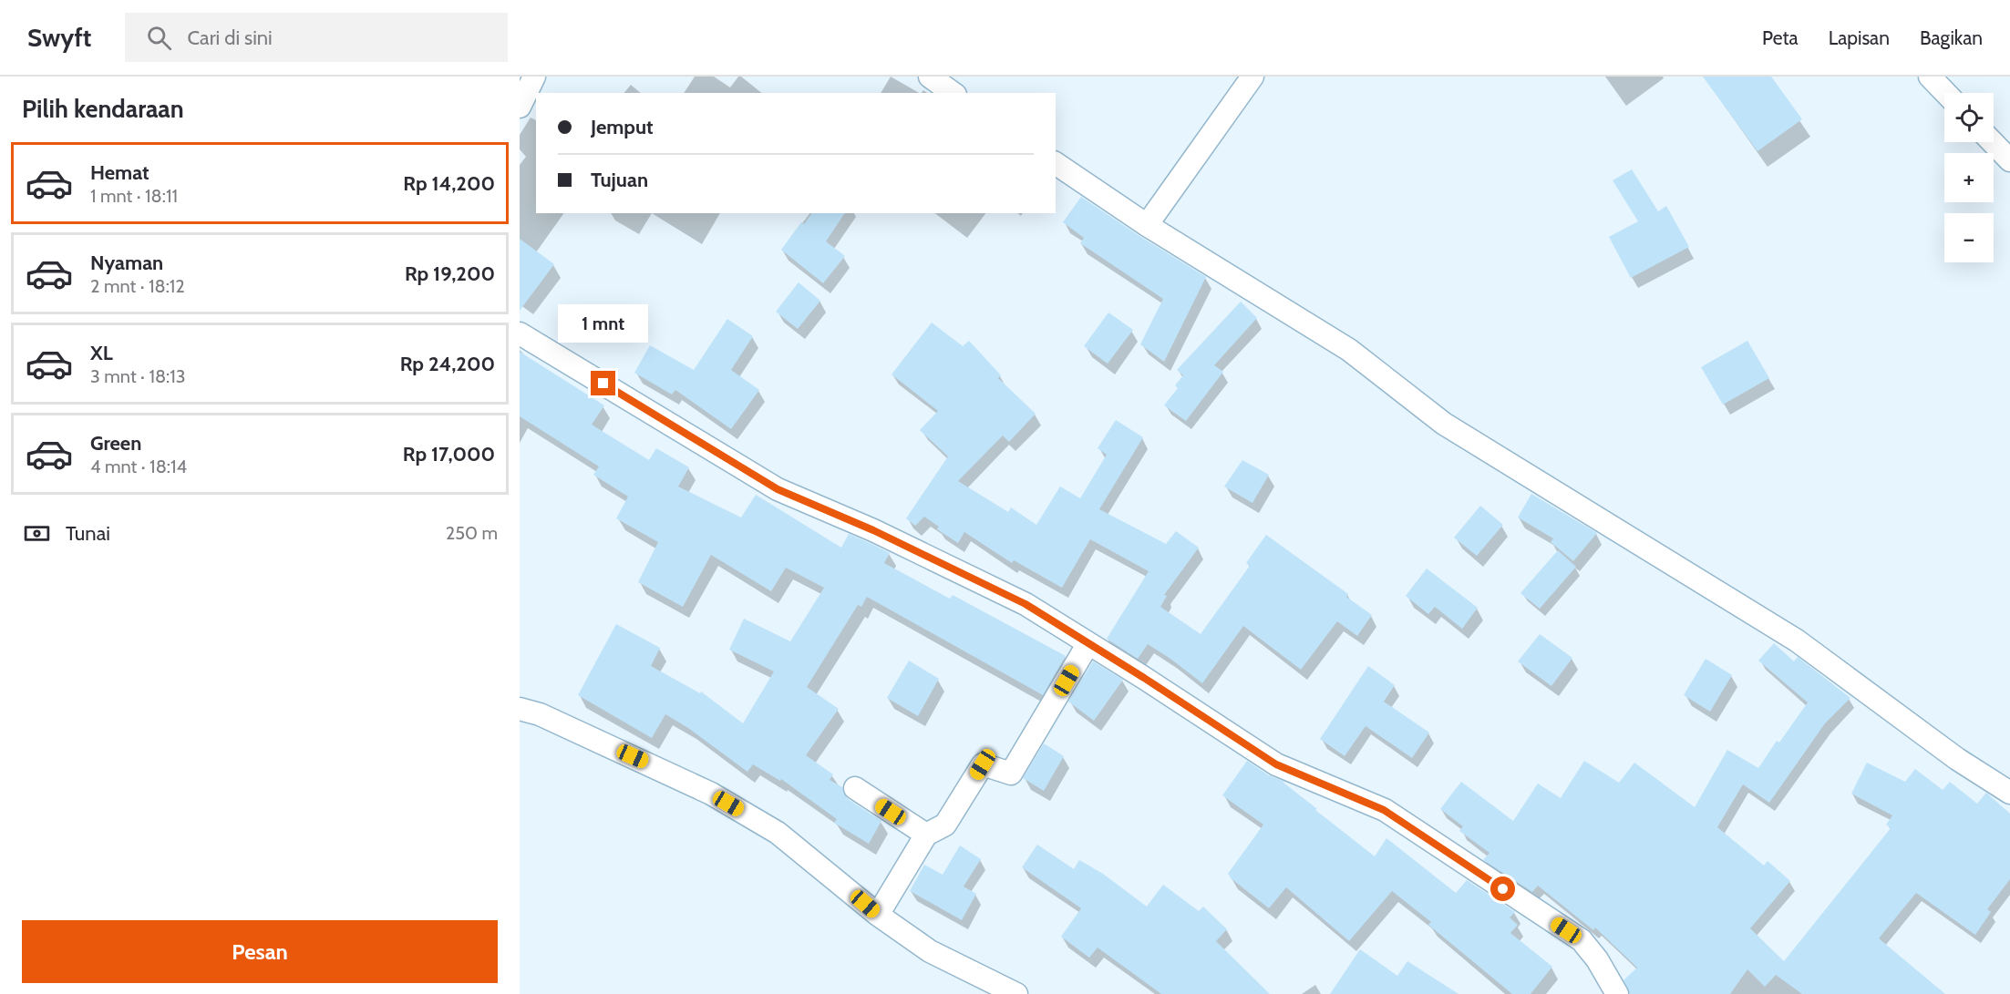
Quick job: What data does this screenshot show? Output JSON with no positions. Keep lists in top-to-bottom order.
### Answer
{
  "page": {
    "header": "Swyft",
    "search": "Cari di sini",
    "nav": ["Peta", "Lapisan", "Bagikan"],
    "heading": "Pilih kendaraan",
    "map_buttons": ["+", "−"],
    "banner": ["Jemput", "Tujuan"],
    "list": [
      {
        "name": "Hemat",
        "note": "1 mnt · 18:11",
        "value": "Rp 14,200"
      },
      {
        "name": "Nyaman",
        "note": "2 mnt · 18:12",
        "value": "Rp 19,200"
      },
      {
        "name": "XL",
        "note": "3 mnt · 18:13",
        "value": "Rp 24,200"
      },
      {
        "name": "Green",
        "note": "4 mnt · 18:14",
        "value": "Rp 17,000"
      }
    ],
    "bubble": "1 mnt",
    "pay": ["Tunai", "250 m"],
    "buttons": "Pesan"
  }
}
